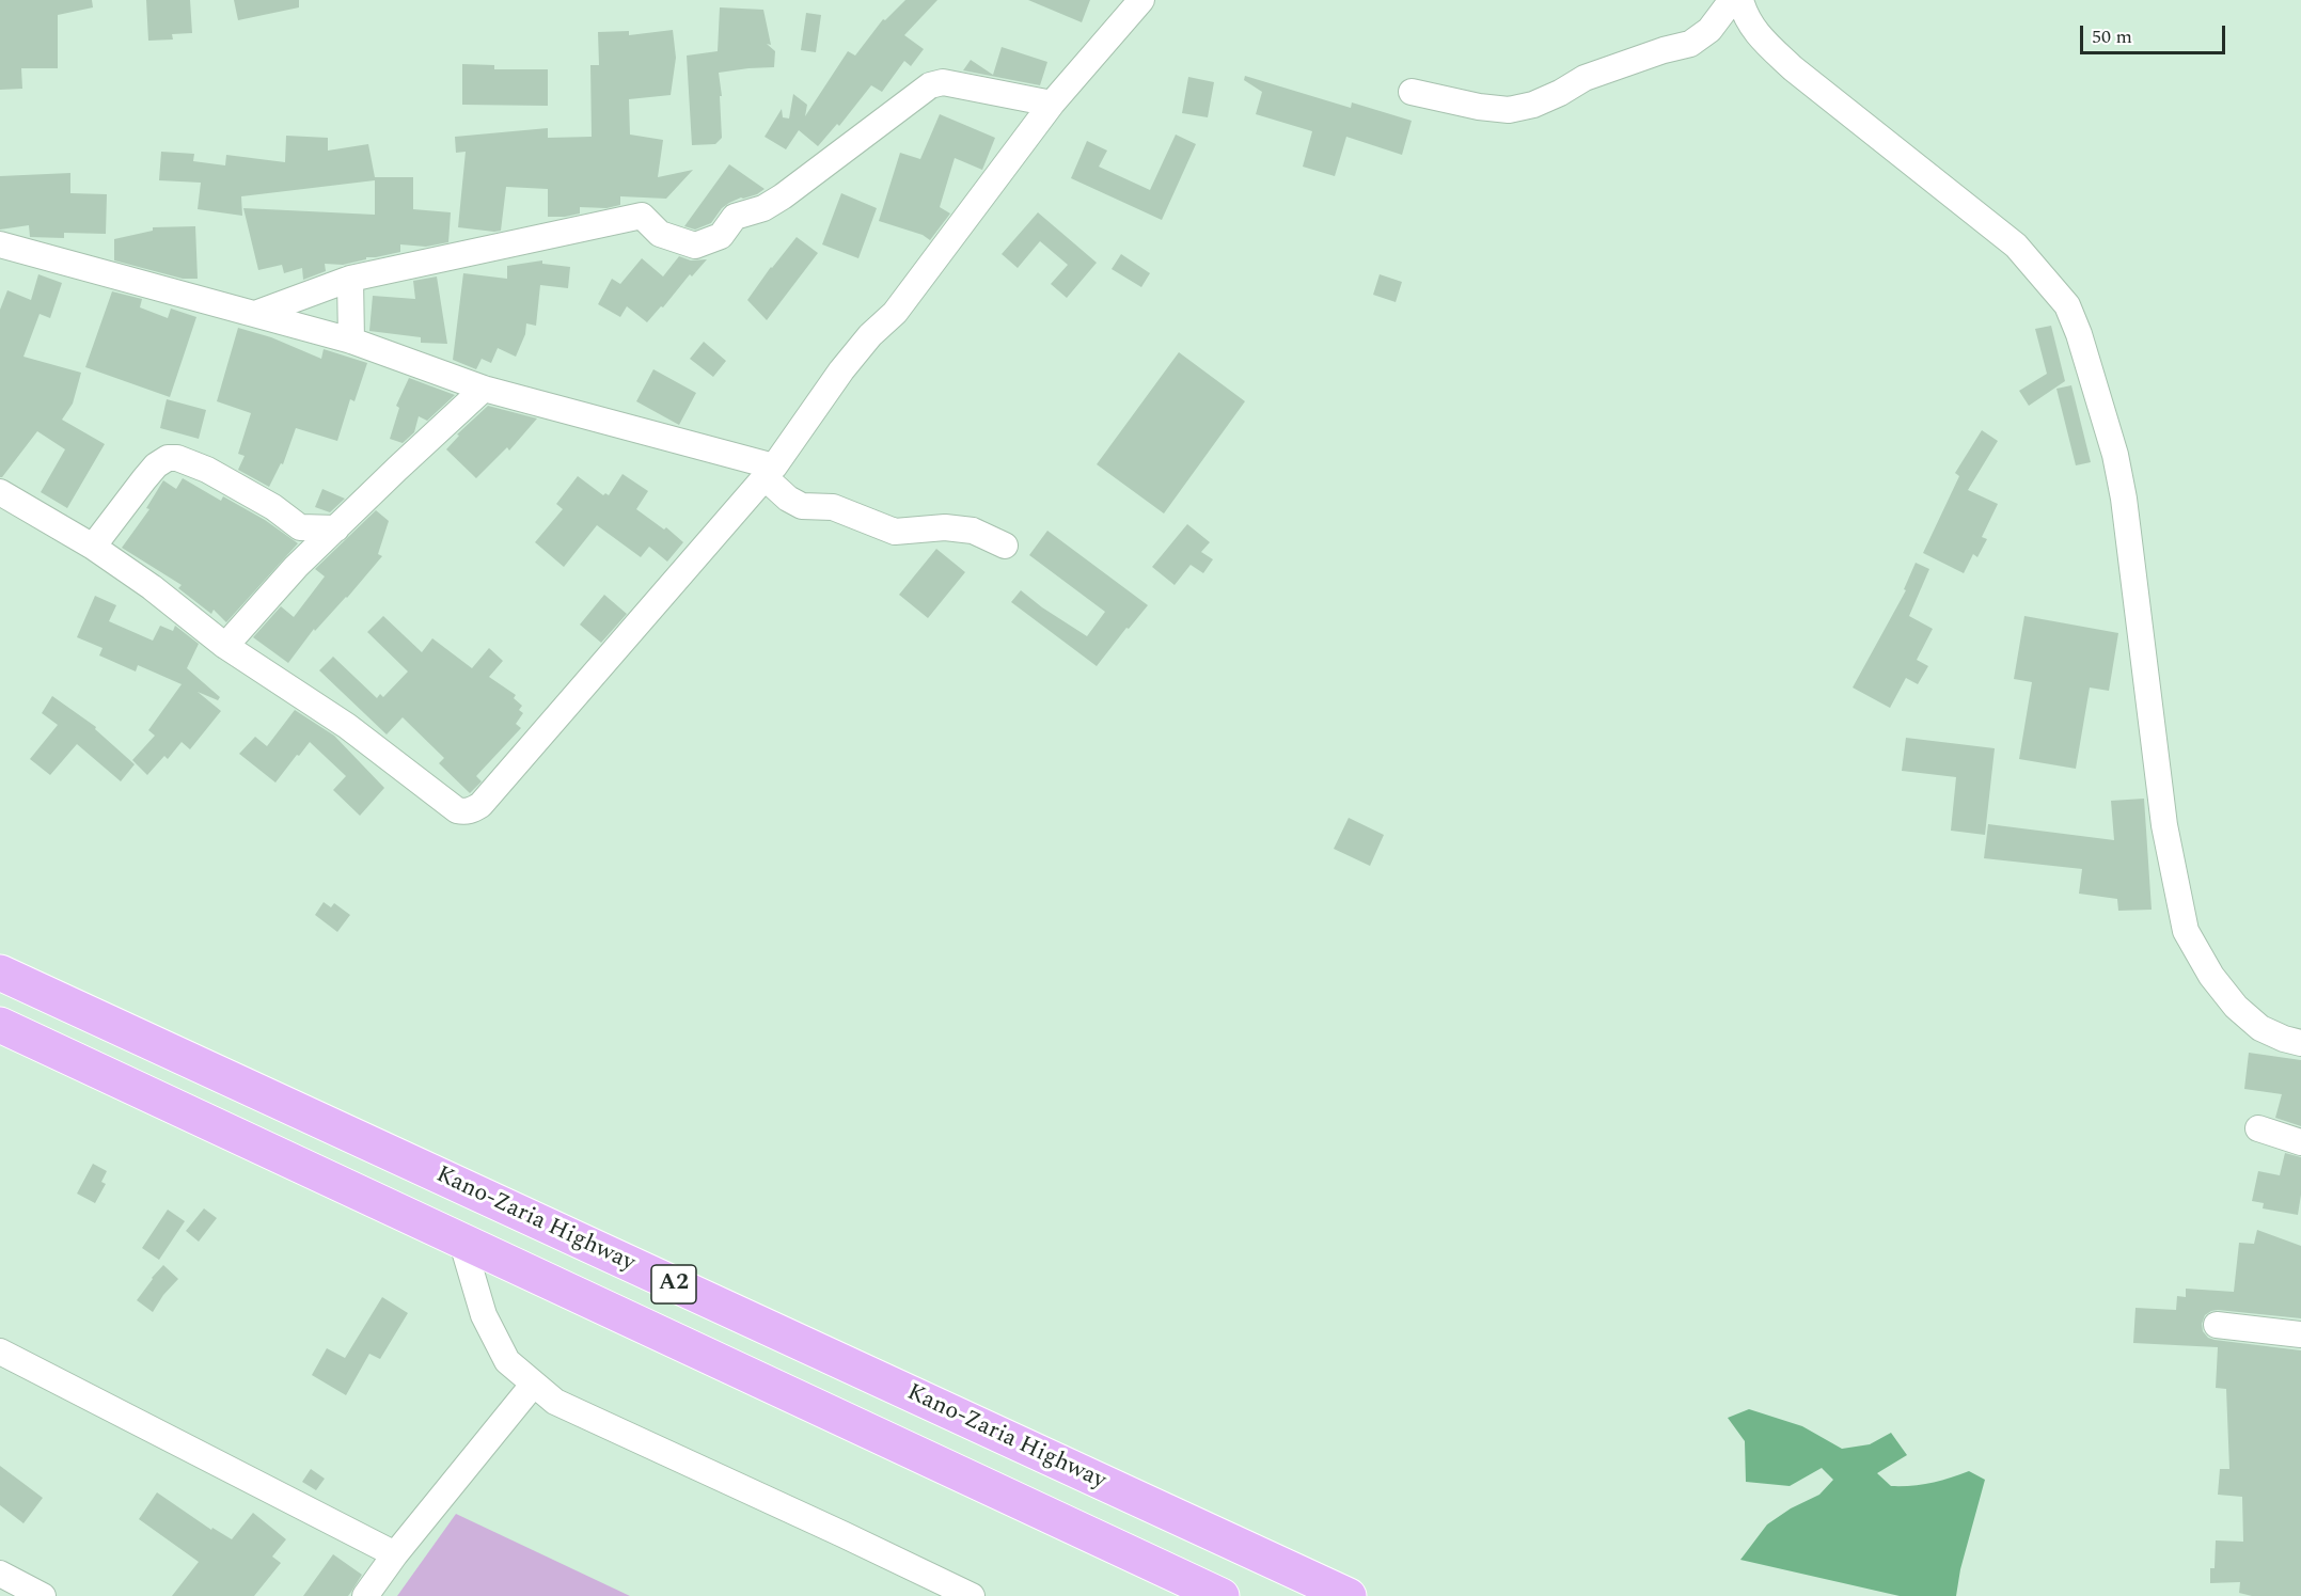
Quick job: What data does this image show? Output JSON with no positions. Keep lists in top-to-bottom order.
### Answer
{
  "streets": {
    "highway": ["Kano-Zaria Highway", "A2"]
  },
  "scale_bar": "50 m"
}
